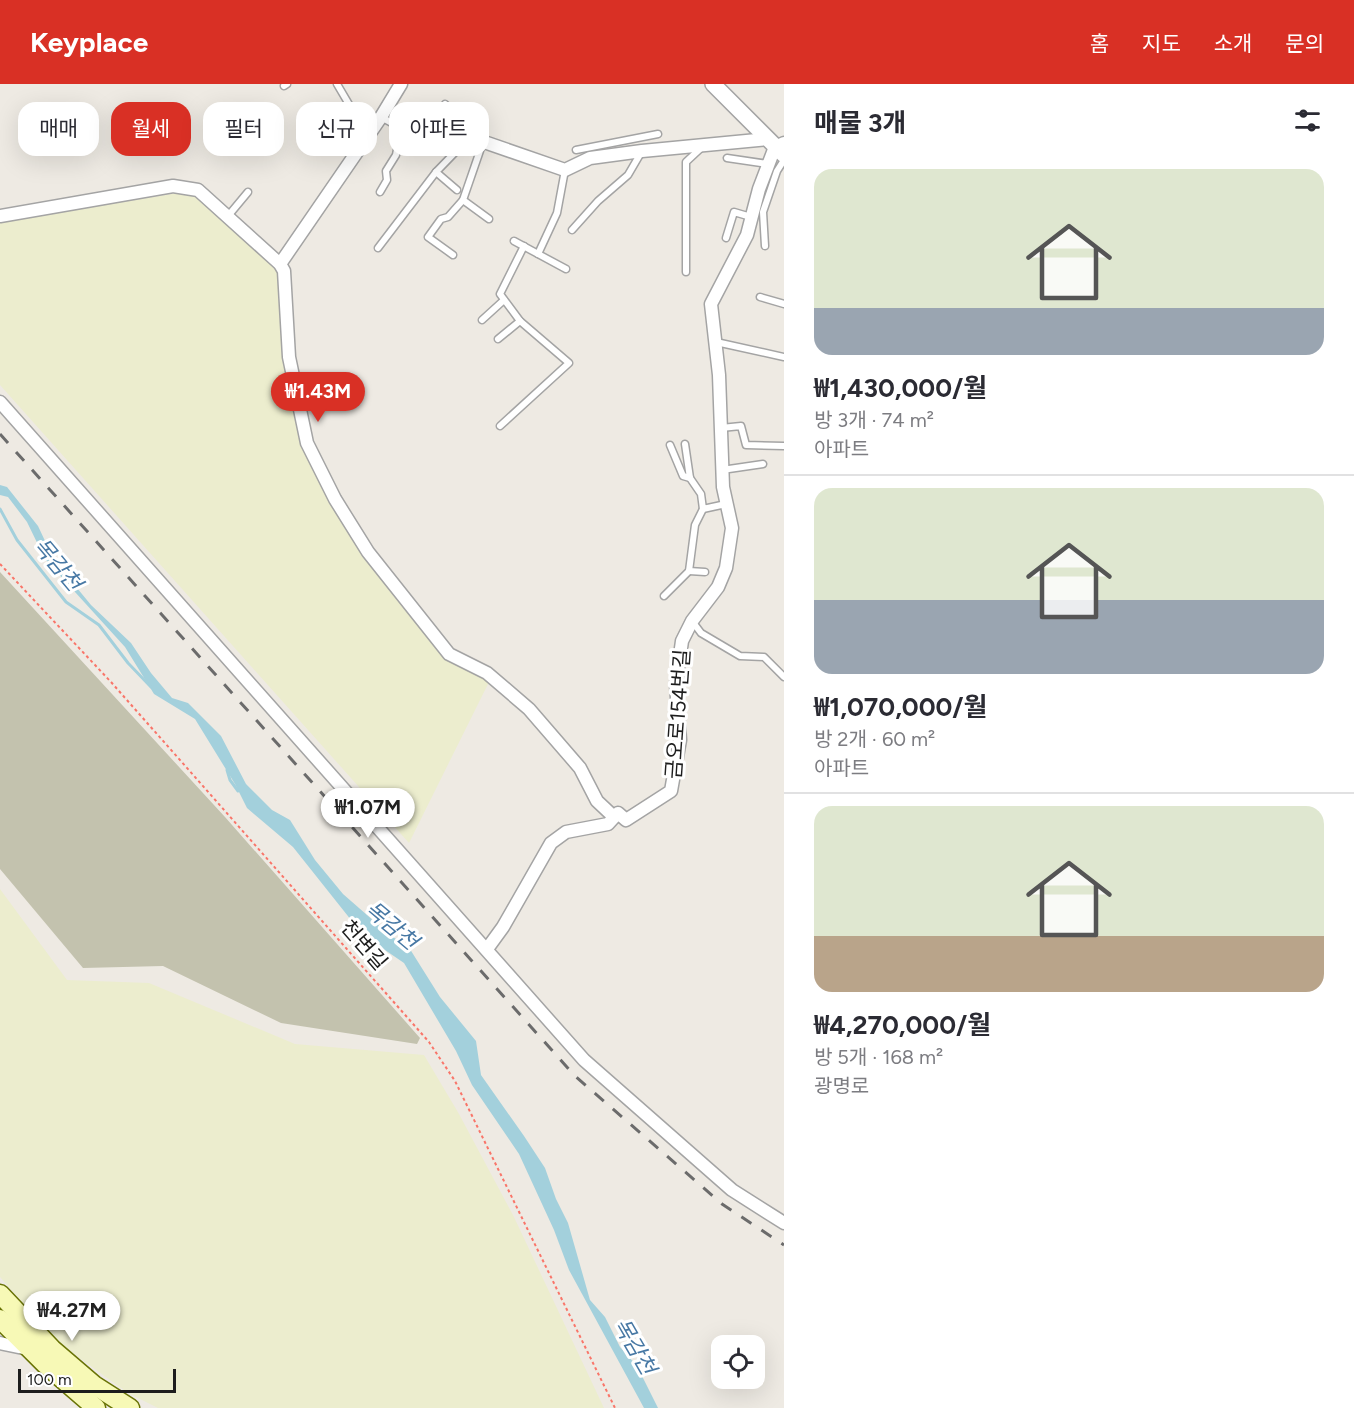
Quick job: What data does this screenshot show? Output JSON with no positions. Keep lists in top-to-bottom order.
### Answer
{
  "streets": {
    "street": ["금오로154번길"],
    "path": ["천변길"]
  },
  "water": ["목감천"],
  "scale_bar": "100 m",
  "page": {
    "header": "Keyplace",
    "nav": [
      "홈",
      "지도",
      "소개",
      "문의"
    ],
    "heading": "매물 3개",
    "chip": [
      "매매",
      "월세",
      "필터",
      "신규",
      "아파트"
    ],
    "list": [
      {
        "name": "₩1,430,000/월",
        "note": "방 3개 · 74 m² · 아파트"
      },
      {
        "name": "₩1,070,000/월",
        "note": "방 2개 · 60 m² · 아파트"
      },
      {
        "name": "₩4,270,000/월",
        "note": "방 5개 · 168 m² · 광명로"
      }
    ],
    "price": ["₩1.43M", "₩1.07M", "₩4.27M"],
    "scale": "100 m"
  }
}
